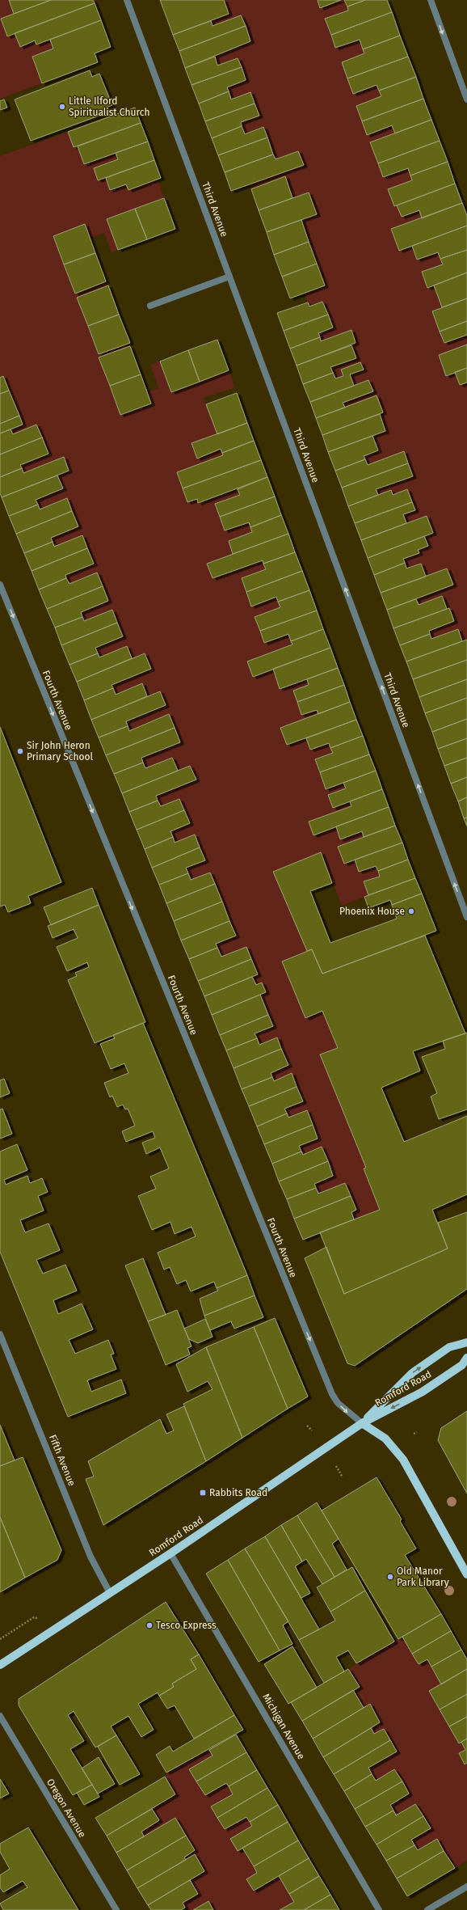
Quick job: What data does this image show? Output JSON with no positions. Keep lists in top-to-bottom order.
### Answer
{
  "streets": {
    "main road": ["Romford Road"],
    "street": [
      "Third Avenue",
      "Fourth Avenue",
      "Fifth Avenue",
      "Michigan Avenue",
      "Oregon Avenue"
    ]
  },
  "crossings": [
    ["Fourth Avenue", "Romford Road"],
    ["Romford Road", "Fifth Avenue"],
    ["Romford Road", "Michigan Avenue"]
  ],
  "one_way": ["Third Avenue", "Fourth Avenue"],
  "places": {
    "other": [
      "Little Ilford Spiritualist Church",
      "Sir John Heron Primary School",
      "Phoenix House",
      "Old Manor Park Library",
      "Tesco Express"
    ],
    "transit": ["Rabbits Road"]
  }
}
